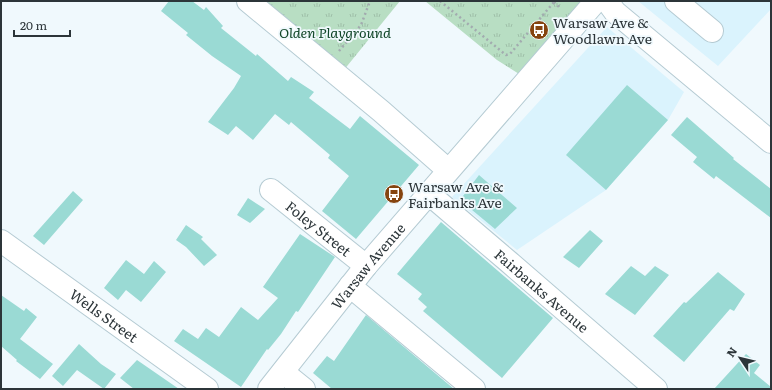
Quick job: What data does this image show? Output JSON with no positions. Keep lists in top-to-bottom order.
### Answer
{
  "streets": {
    "street": [
      "Foley Street",
      "Warsaw Avenue",
      "Fairbanks Avenue",
      "Wells Street"
    ]
  },
  "crossings": [
    ["Foley Street", "Warsaw Avenue"],
    ["Warsaw Avenue", "Fairbanks Avenue"]
  ],
  "parks": ["Olden Playground"],
  "places": {
    "bus stop": ["Warsaw Ave & Woodlawn Ave", "Warsaw Ave & Fairbanks Ave"]
  },
  "scale_bar": "20 m",
  "north": "top left"
}
